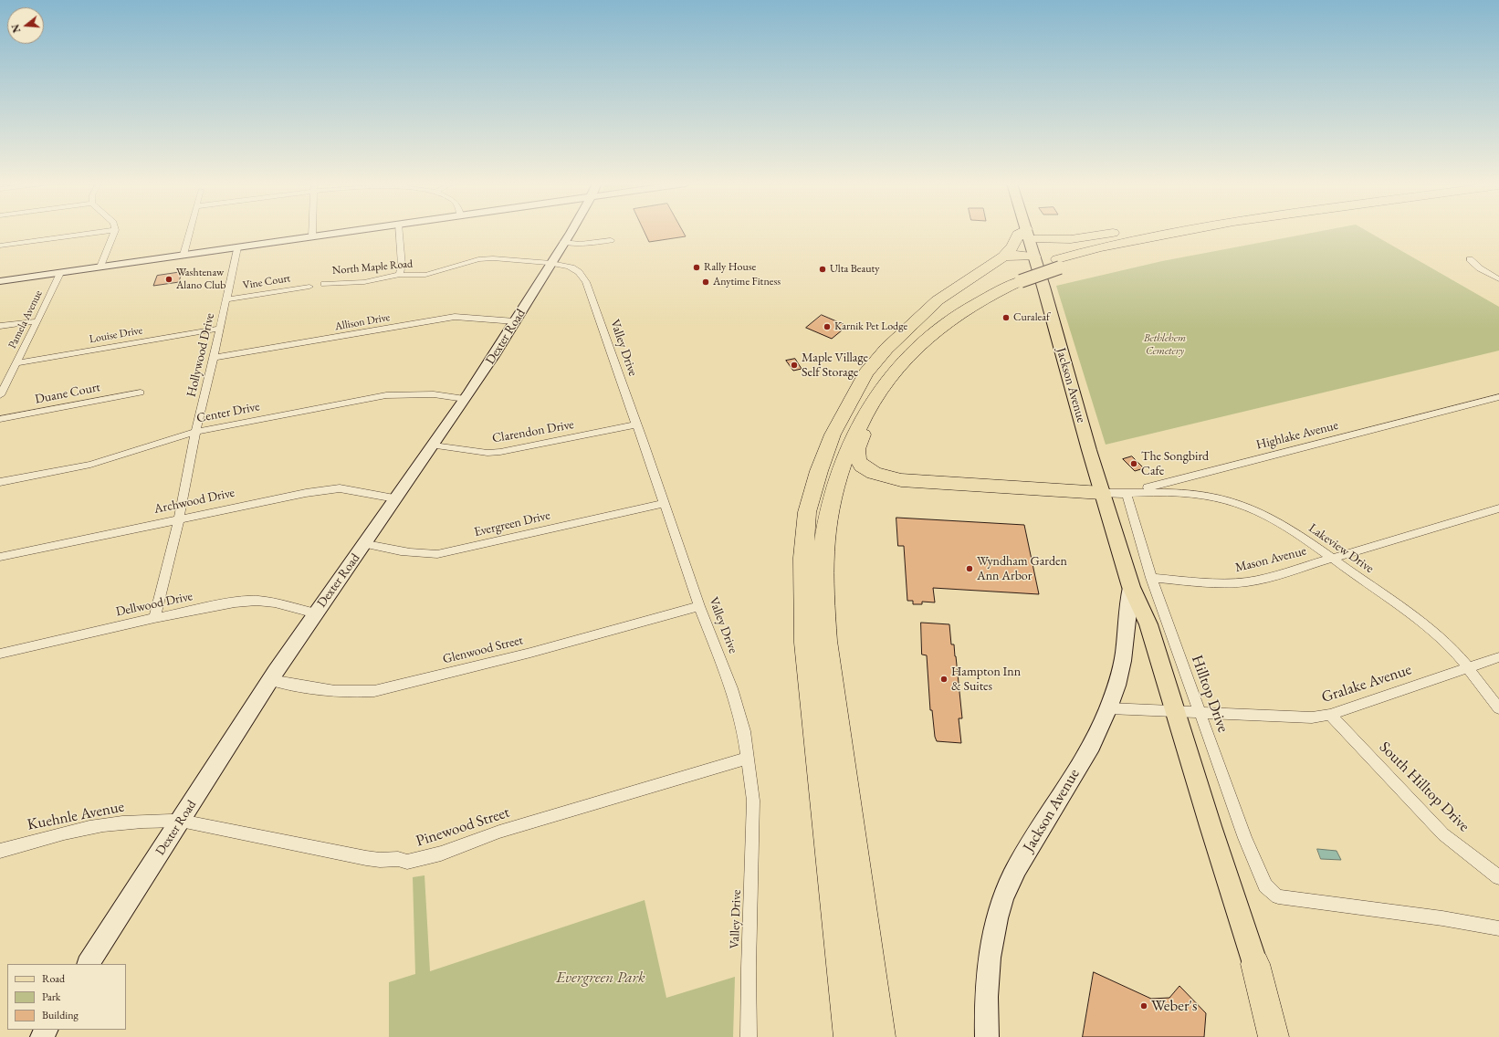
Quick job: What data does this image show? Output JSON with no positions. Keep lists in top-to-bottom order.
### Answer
{
  "streets": {
    "main road": ["Dexter Road", "Jackson Avenue"],
    "street": [
      "North Maple Road",
      "Vine Court",
      "Pamela Avenue",
      "Allison Drive",
      "Louise Drive",
      "Valley Drive",
      "Hollywood Drive",
      "Duane Court",
      "Center Drive",
      "Clarendon Drive",
      "Highlake Avenue",
      "Archwood Drive",
      "Evergreen Drive",
      "Lakeview Drive",
      "Mason Avenue",
      "Dellwood Drive",
      "Glenwood Street",
      "Gralake Avenue",
      "Hilltop Drive",
      "South Hilltop Drive",
      "Kuehnle Avenue",
      "Pinewood Street"
    ]
  },
  "crossings": [
    ["North Maple Road", "Dexter Road"],
    ["North Maple Road", "Valley Drive"],
    ["Vine Court", "Hollywood Drive"],
    ["Pamela Avenue", "Louise Drive"],
    ["Allison Drive", "Dexter Road"],
    ["Allison Drive", "Hollywood Drive"],
    ["Louise Drive", "Hollywood Drive"],
    ["Dexter Road", "Valley Drive"],
    ["Dexter Road", "Center Drive"],
    ["Dexter Road", "Clarendon Drive"],
    ["Dexter Road", "Archwood Drive"],
    ["Dexter Road", "Evergreen Drive"],
    ["Dexter Road", "Dellwood Drive"],
    ["Dexter Road", "Glenwood Street"],
    ["Dexter Road", "Kuehnle Avenue"],
    ["Dexter Road", "Pinewood Street"],
    ["Valley Drive", "Clarendon Drive"],
    ["Valley Drive", "Evergreen Drive"],
    ["Valley Drive", "Glenwood Street"],
    ["Valley Drive", "Pinewood Street"],
    ["Hollywood Drive", "Center Drive"],
    ["Hollywood Drive", "Archwood Drive"],
    ["Hollywood Drive", "Dellwood Drive"],
    ["Jackson Avenue", "Highlake Avenue"],
    ["Jackson Avenue", "Gralake Avenue"],
    ["Highlake Avenue", "Lakeview Drive"],
    ["Highlake Avenue", "Hilltop Drive"],
    ["Lakeview Drive", "Mason Avenue"],
    ["Lakeview Drive", "Gralake Avenue"],
    ["Lakeview Drive", "Hilltop Drive"],
    ["Mason Avenue", "Hilltop Drive"],
    ["Gralake Avenue", "Hilltop Drive"],
    ["Gralake Avenue", "South Hilltop Drive"],
    ["Kuehnle Avenue", "Pinewood Street"]
  ],
  "parks": ["Bethlehem Cemetery", "Evergreen Park"],
  "places": [
    "Rally House",
    "Ulta Beauty",
    "Washtenaw Alano Club",
    "Anytime Fitness",
    "Curaleaf",
    "Karnik Pet Lodge",
    "Maple Village Self Storage",
    "The Songbird Cafe",
    "Wyndham Garden Ann Arbor",
    "Hampton Inn & Suites",
    "Weber's"
  ],
  "legend": ["Road", "Park", "Building"],
  "north": "left"
}
